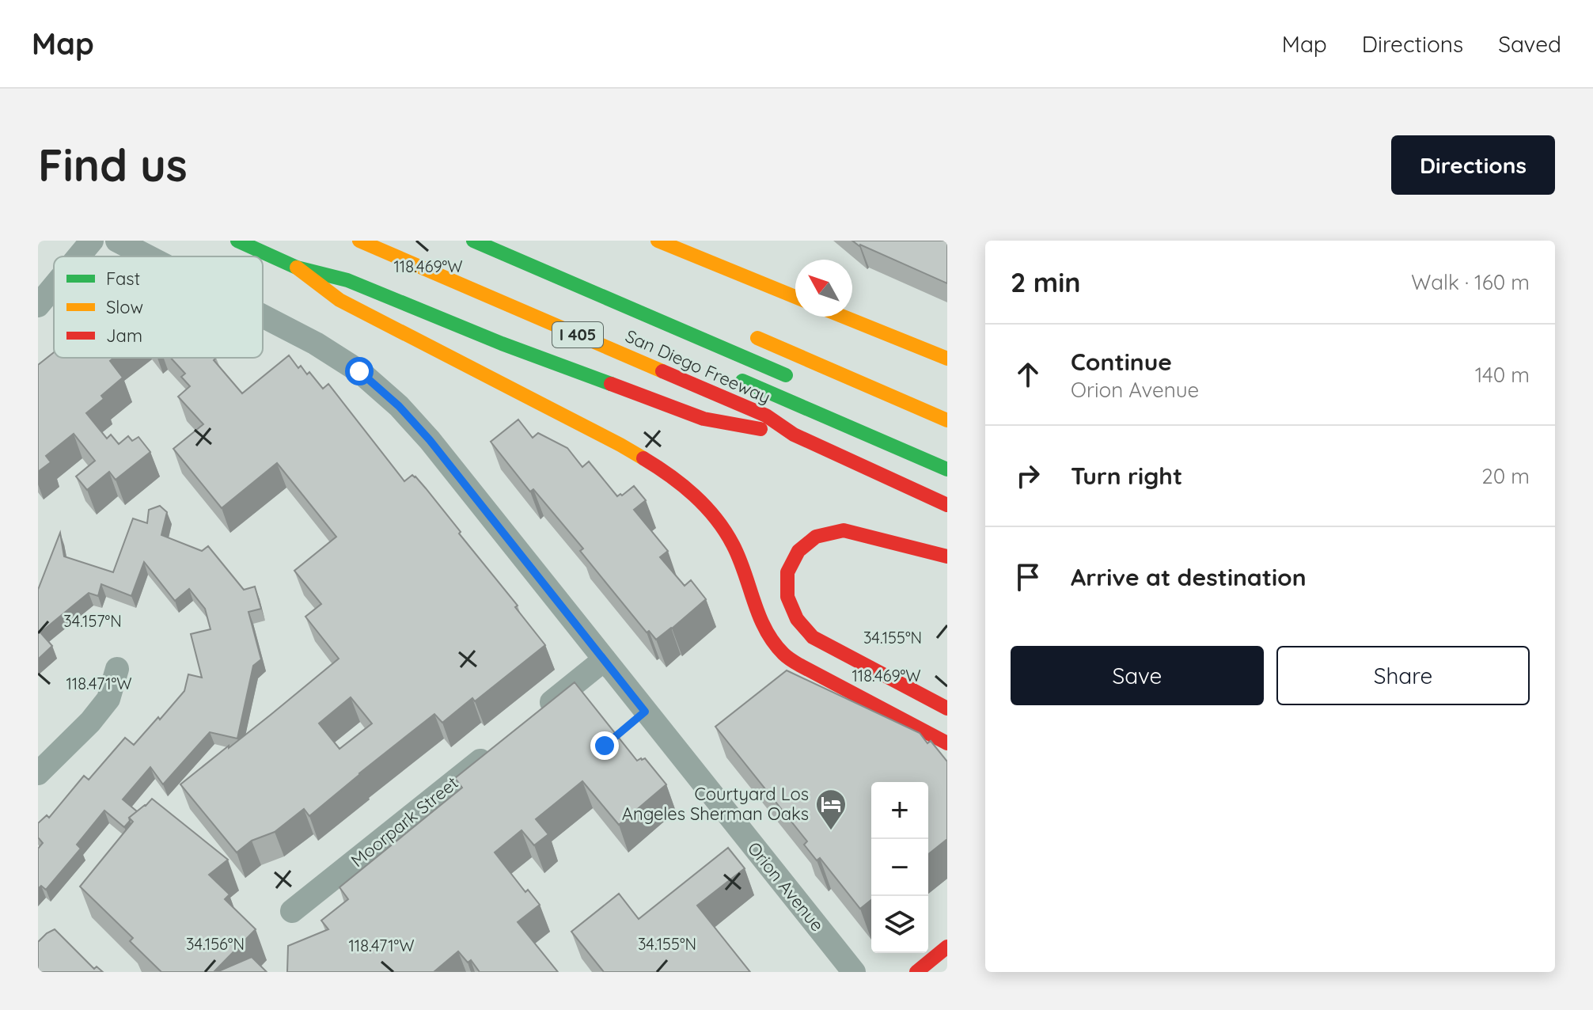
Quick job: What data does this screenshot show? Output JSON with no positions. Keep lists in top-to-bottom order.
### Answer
{
  "streets": {
    "main road": ["I 405", "San Diego Freeway"],
    "street": ["Moorpark Street", "Orion Avenue"]
  },
  "places": {
    "hotel": ["Courtyard Los Angeles Sherman Oaks"]
  },
  "legend": ["Fast", "Slow", "Jam"],
  "north": "top left",
  "page": {
    "header": "Map",
    "nav": ["Map", "Directions", "Saved"],
    "buttons": [
      "Directions",
      ["Save", "Share"]
    ],
    "title": "Find us",
    "heading": ["2 min", "Walk · 160 m"],
    "list": [
      ["Continue", "Orion Avenue", "140 m"],
      ["Turn right", "20 m"],
      "Arrive at destination"
    ],
    "map_buttons": ["+", "−"]
  },
  "coordinates": [
    "118.469°W",
    "34.157°N",
    "34.155°N",
    "118.471°W",
    "34.156°N"
  ]
}
